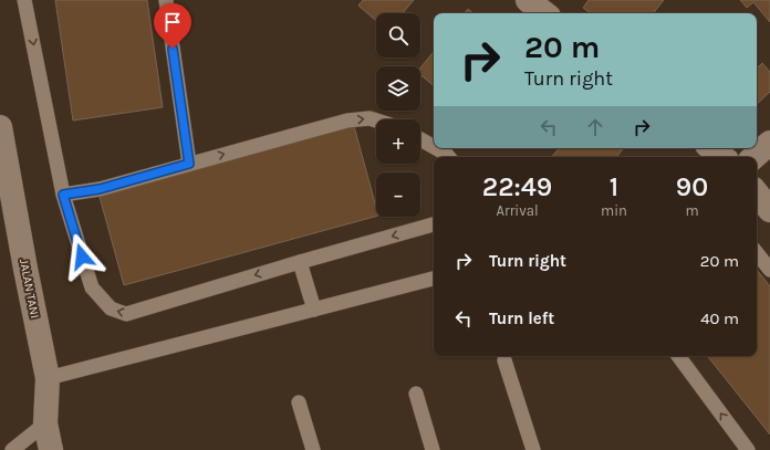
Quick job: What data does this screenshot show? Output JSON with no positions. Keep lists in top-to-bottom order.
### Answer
{
  "streets": {
    "street": ["JALAN TANI"]
  },
  "page": {
    "map_buttons": ["+", "−"],
    "turn": ["20 m", "Turn right"],
    "eta": [
      "22:49",
      "Arrival",
      "1",
      "min",
      "90",
      "m"
    ],
    "list": [
      {
        "name": "Turn right",
        "value": "20 m"
      },
      {
        "name": "Turn left",
        "value": "40 m"
      }
    ]
  }
}
